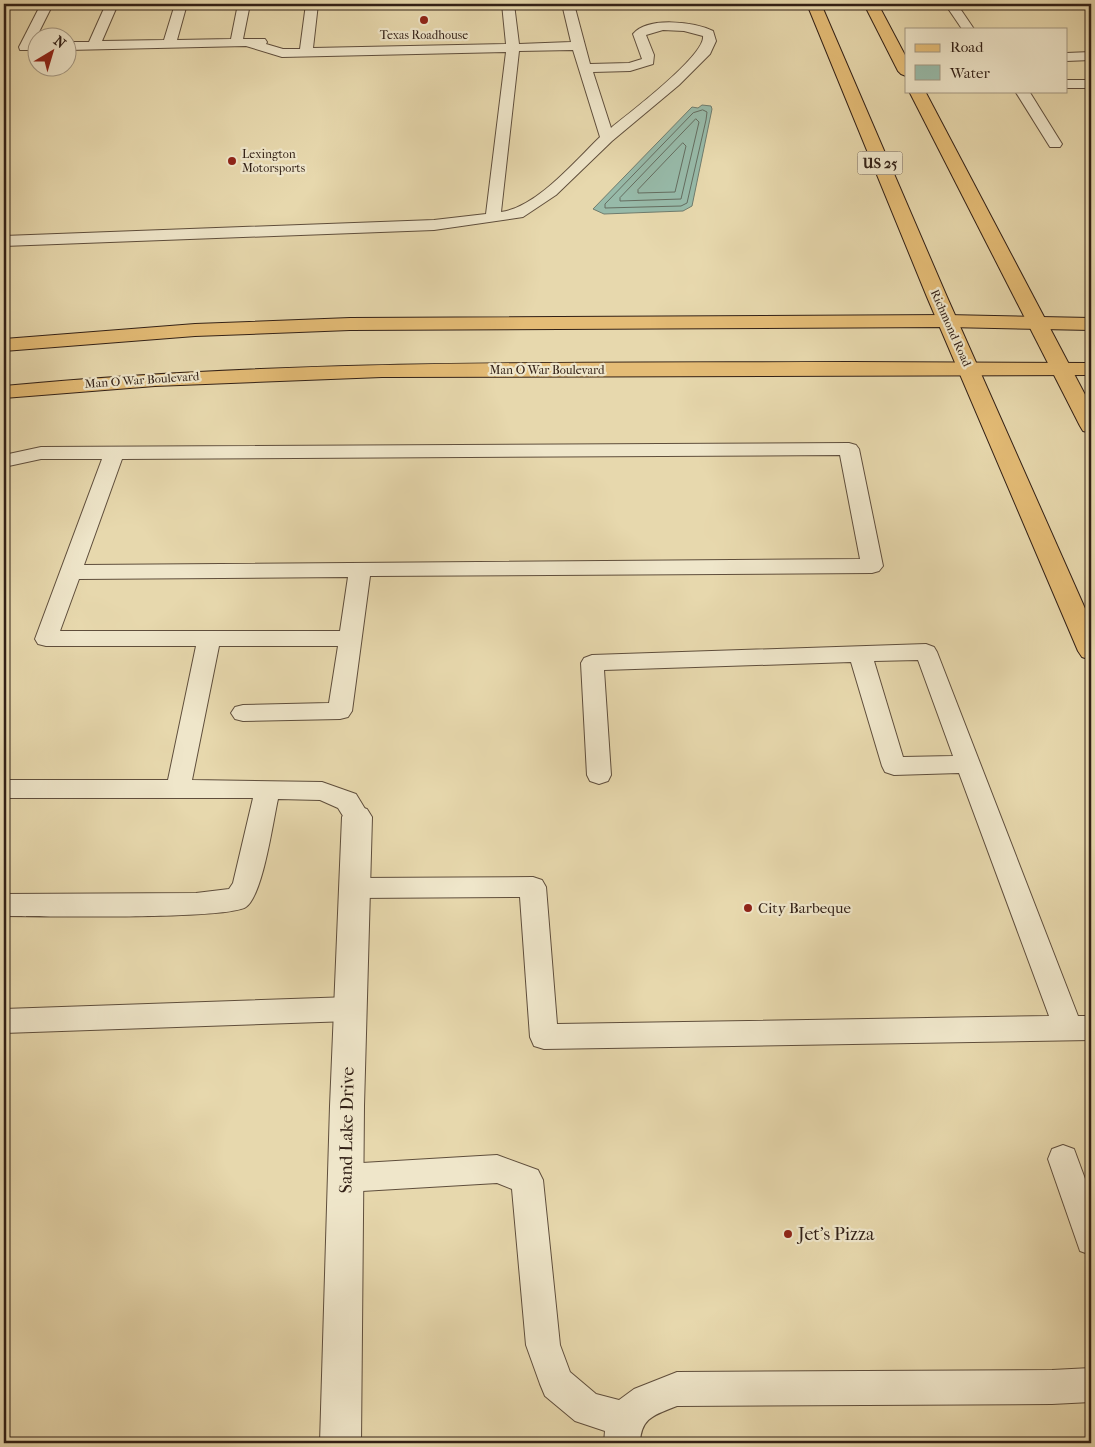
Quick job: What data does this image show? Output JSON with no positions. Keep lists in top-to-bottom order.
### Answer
{
  "streets": {
    "main road": ["US 25", "Richmond Road", "Man O War Boulevard"],
    "street": ["Sand Lake Drive"]
  },
  "crossings": [
    ["Richmond Road", "Man O War Boulevard"]
  ],
  "places": [
    "Texas Roadhouse",
    "Lexington Motorsports",
    "City Barbeque",
    "Jet's Pizza"
  ],
  "legend": ["Road", "Water"],
  "north": "top right"
}
